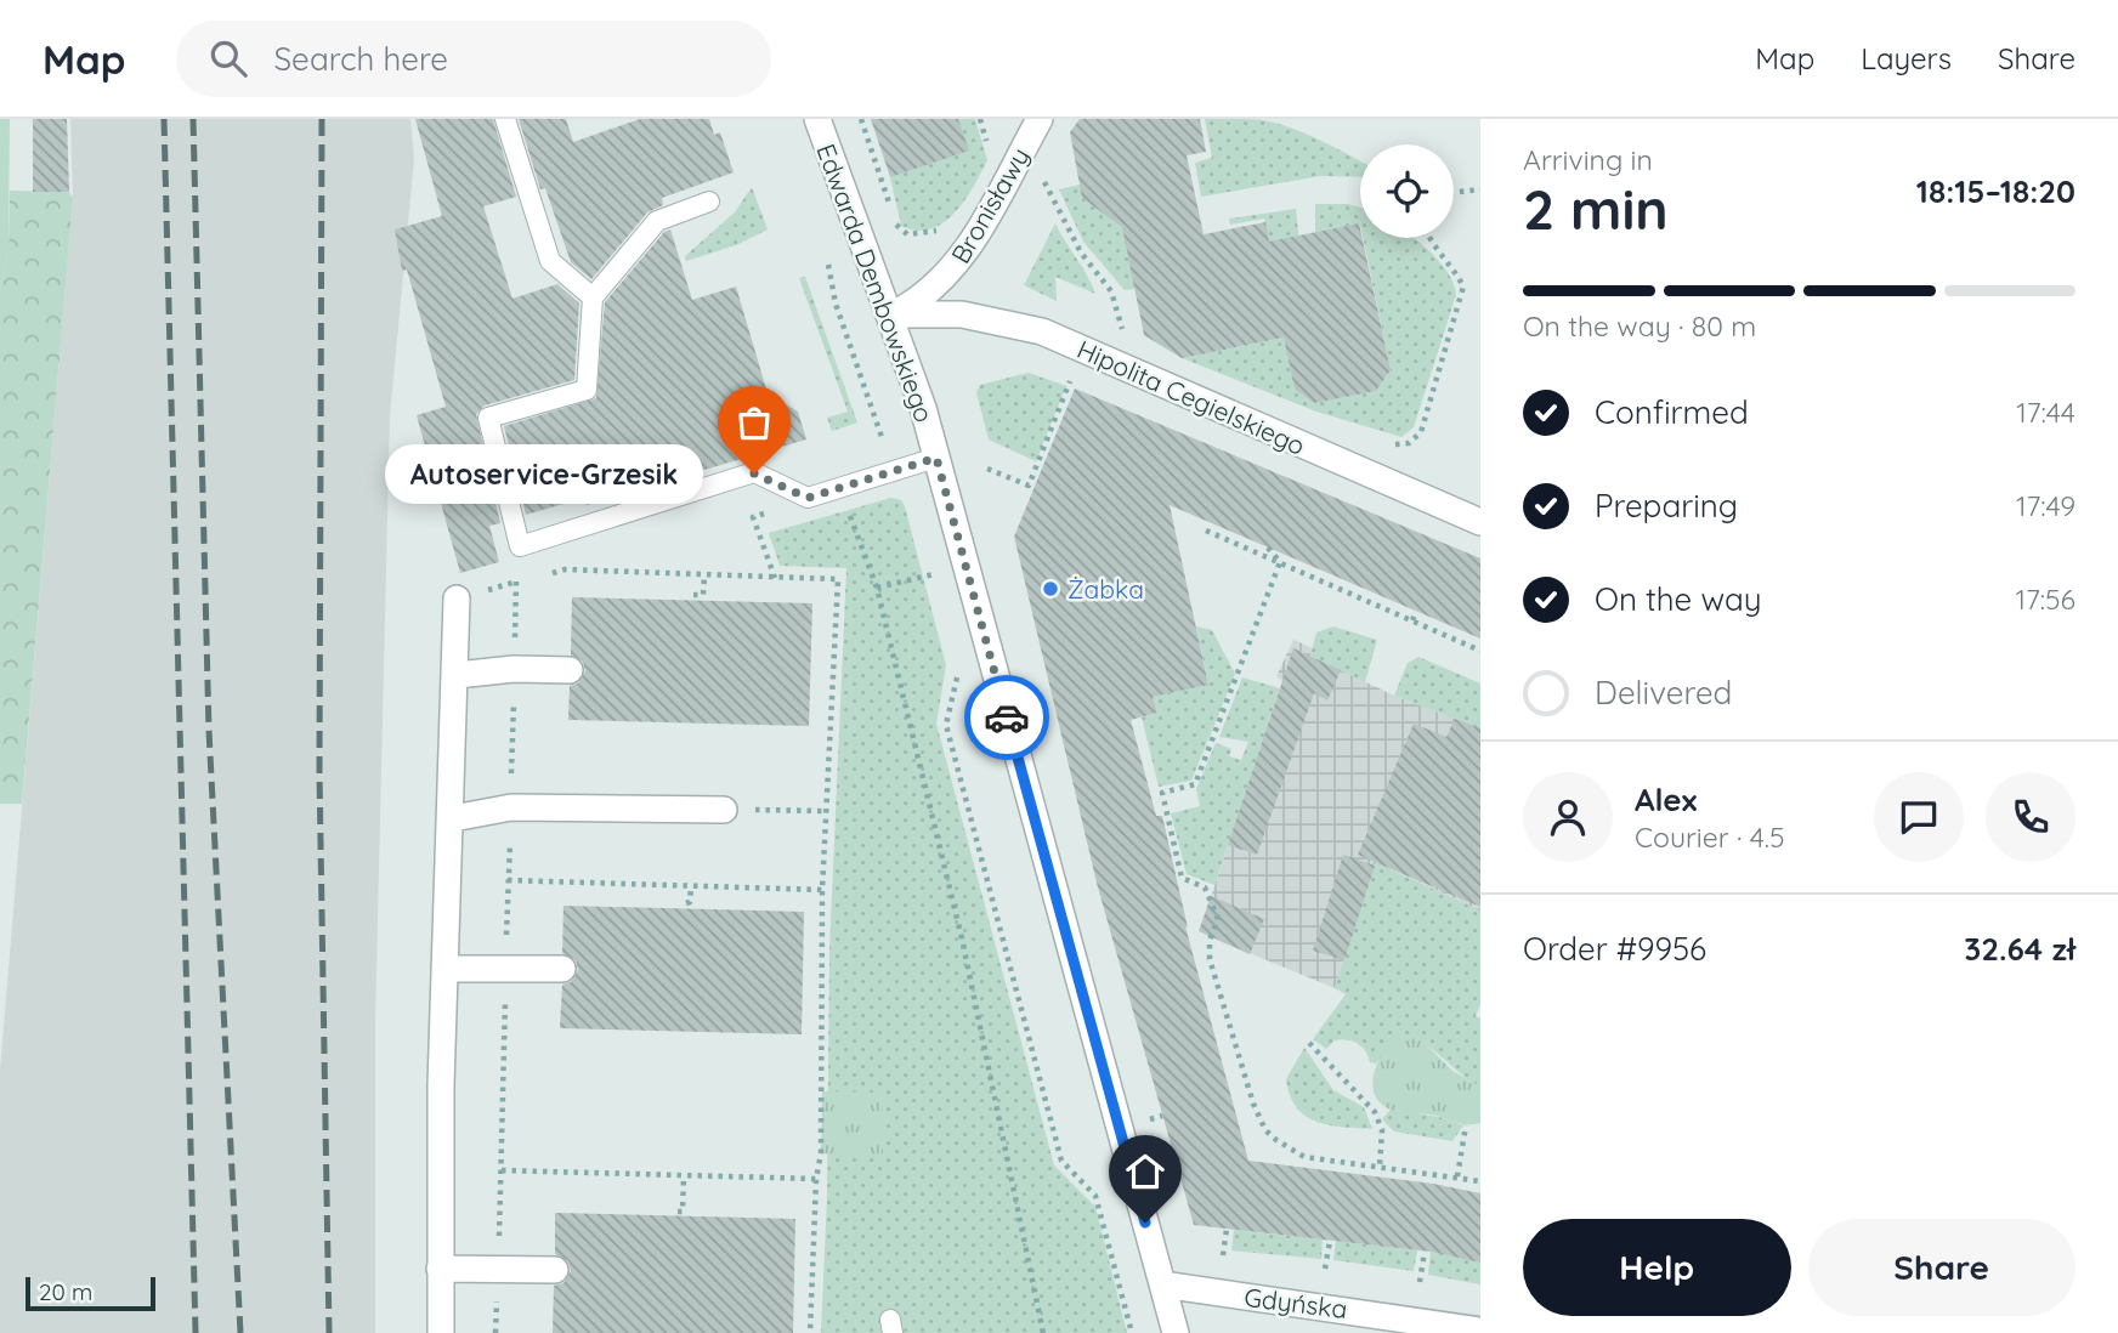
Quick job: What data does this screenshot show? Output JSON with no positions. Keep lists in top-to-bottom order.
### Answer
{
  "streets": {
    "street": [
      "Bronisławy",
      "Edwarda Dembowskiego",
      "Hipolita Cegielskiego",
      "Gdyńska"
    ]
  },
  "crossings": [
    ["Bronisławy", "Edwarda Dembowskiego"],
    ["Bronisławy", "Hipolita Cegielskiego"],
    ["Edwarda Dembowskiego", "Hipolita Cegielskiego"],
    ["Edwarda Dembowskiego", "Gdyńska"]
  ],
  "places": ["Autoservice-Grzesik", "Żabka"],
  "scale_bar": "20 m",
  "page": {
    "header": "Map",
    "search": "Search here",
    "nav": ["Map", "Layers", "Share"],
    "heading": ["2 min", "Arriving in", "18:15–18:20"],
    "panel": [
      "Alex",
      "Courier · 4.5",
      "Order #9956",
      "32.64 zł"
    ],
    "bar": "On the way · 80 m",
    "list": [
      ["Confirmed", "17:44"],
      ["Preparing", "17:49"],
      ["On the way", "17:56"],
      "Delivered"
    ],
    "bubble": "Autoservice-Grzesik",
    "buttons": ["Help", "Share"],
    "scale": "20 m"
  }
}
